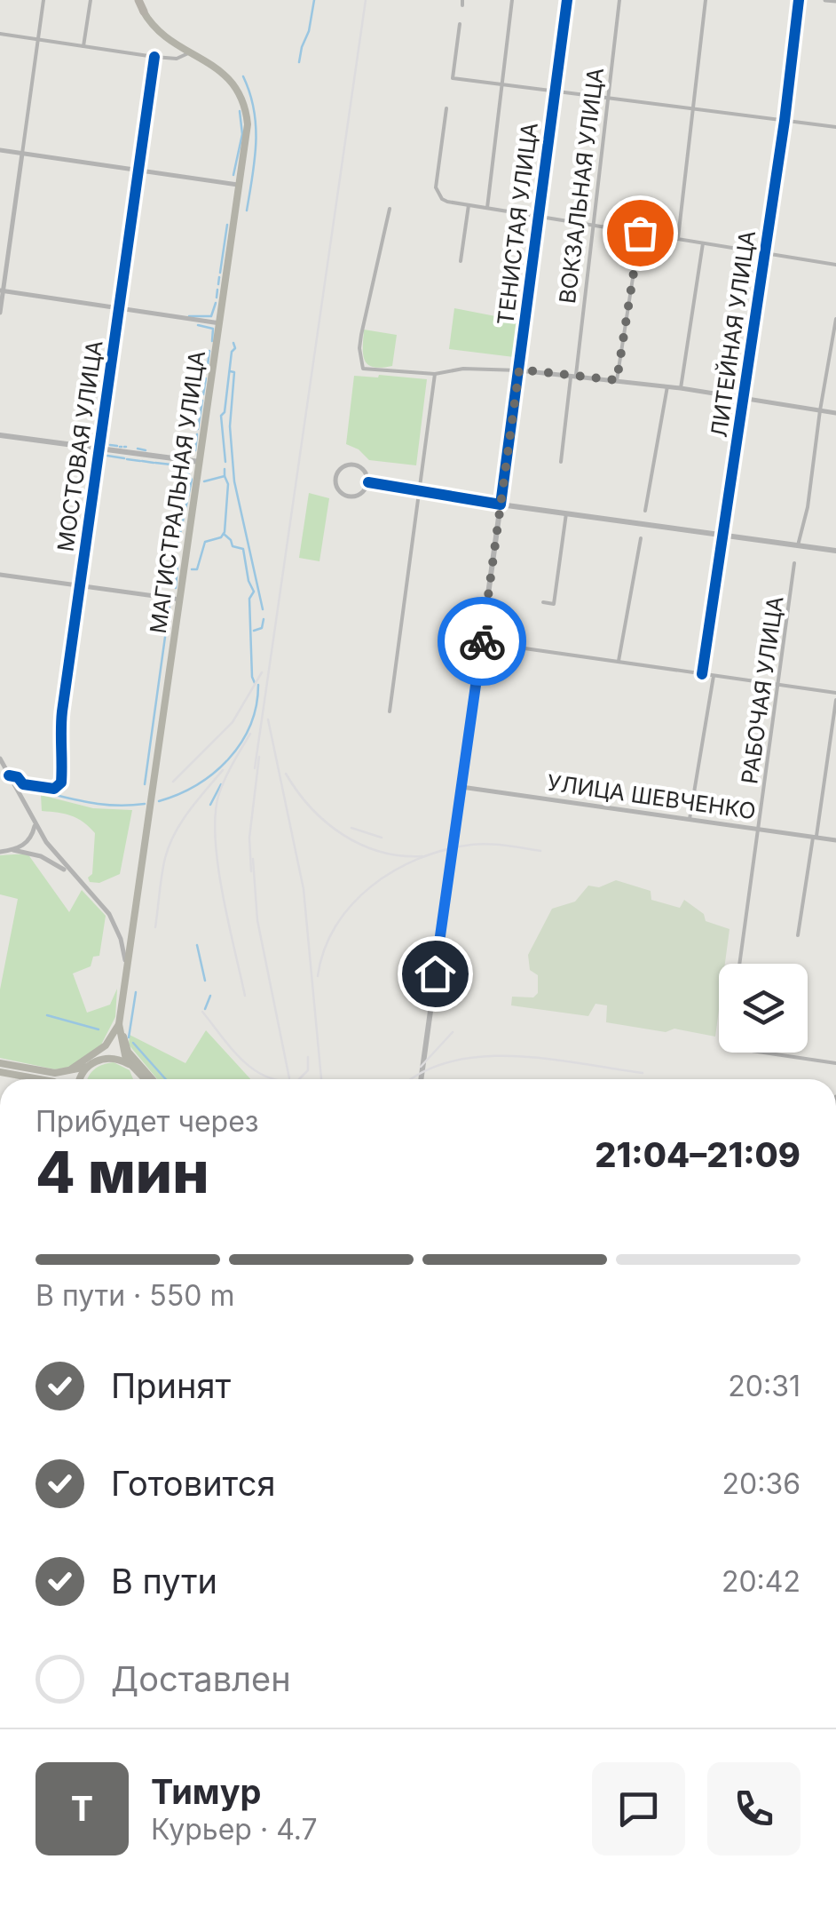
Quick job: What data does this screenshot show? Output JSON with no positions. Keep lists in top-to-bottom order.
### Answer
{
  "streets": {
    "main road": ["ТЕНИСТАЯ УЛИЦА", "МАГИСТРАЛЬНАЯ УЛИЦА"],
    "street": [
      "ВОКЗАЛЬНАЯ УЛИЦА",
      "ЛИТЕЙНАЯ УЛИЦА",
      "МОСТОВАЯ УЛИЦА",
      "РАБОЧАЯ УЛИЦА",
      "УЛИЦА ШЕВЧЕНКО"
    ]
  },
  "crossings": [
    ["ТЕНИСТАЯ УЛИЦА", "УЛИЦА ШЕВЧЕНКО"],
    ["РАБОЧАЯ УЛИЦА", "УЛИЦА ШЕВЧЕНКО"]
  ],
  "page": {
    "heading": ["4 мин", "Прибудет через", "21:04–21:09"],
    "panel": ["Тимур", "Курьер · 4.7"],
    "bar": "В пути · 550 m",
    "list": [
      ["Принят", "20:31"],
      ["Готовится", "20:36"],
      ["В пути", "20:42"],
      "Доставлен"
    ],
    "round": "Т"
  }
}
